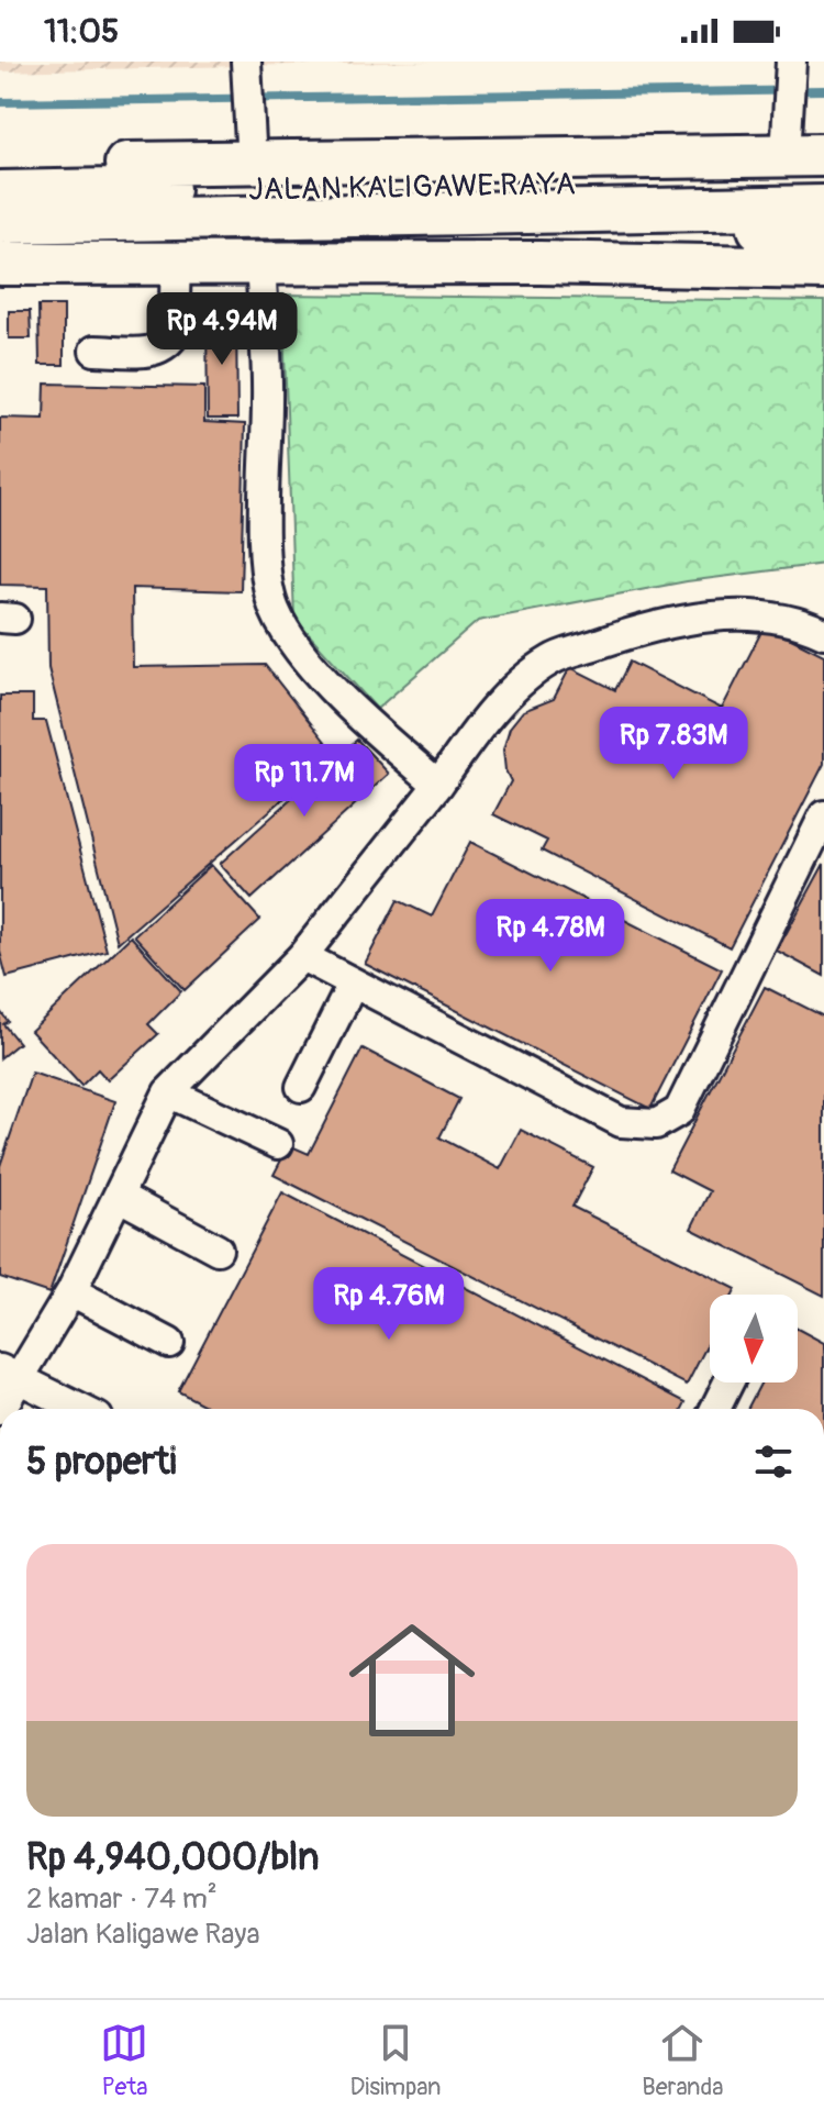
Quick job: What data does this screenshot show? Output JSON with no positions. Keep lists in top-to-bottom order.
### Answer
{
  "streets": {
    "highway": ["JALAN KALIGAWE RAYA"]
  },
  "north": "bottom",
  "page": {
    "status": "11:05",
    "price": [
      "Rp 4.94M",
      "Rp 7.83M",
      "Rp 11.7M",
      "Rp 4.78M",
      "Rp 4.76M"
    ],
    "heading": "5 properti",
    "list": [
      {
        "name": "Rp 4,940,000/bln",
        "note": "2 kamar · 74 m² · Jalan Kaligawe Raya"
      }
    ],
    "tabs": ["Peta", "Disimpan", "Beranda"]
  }
}
